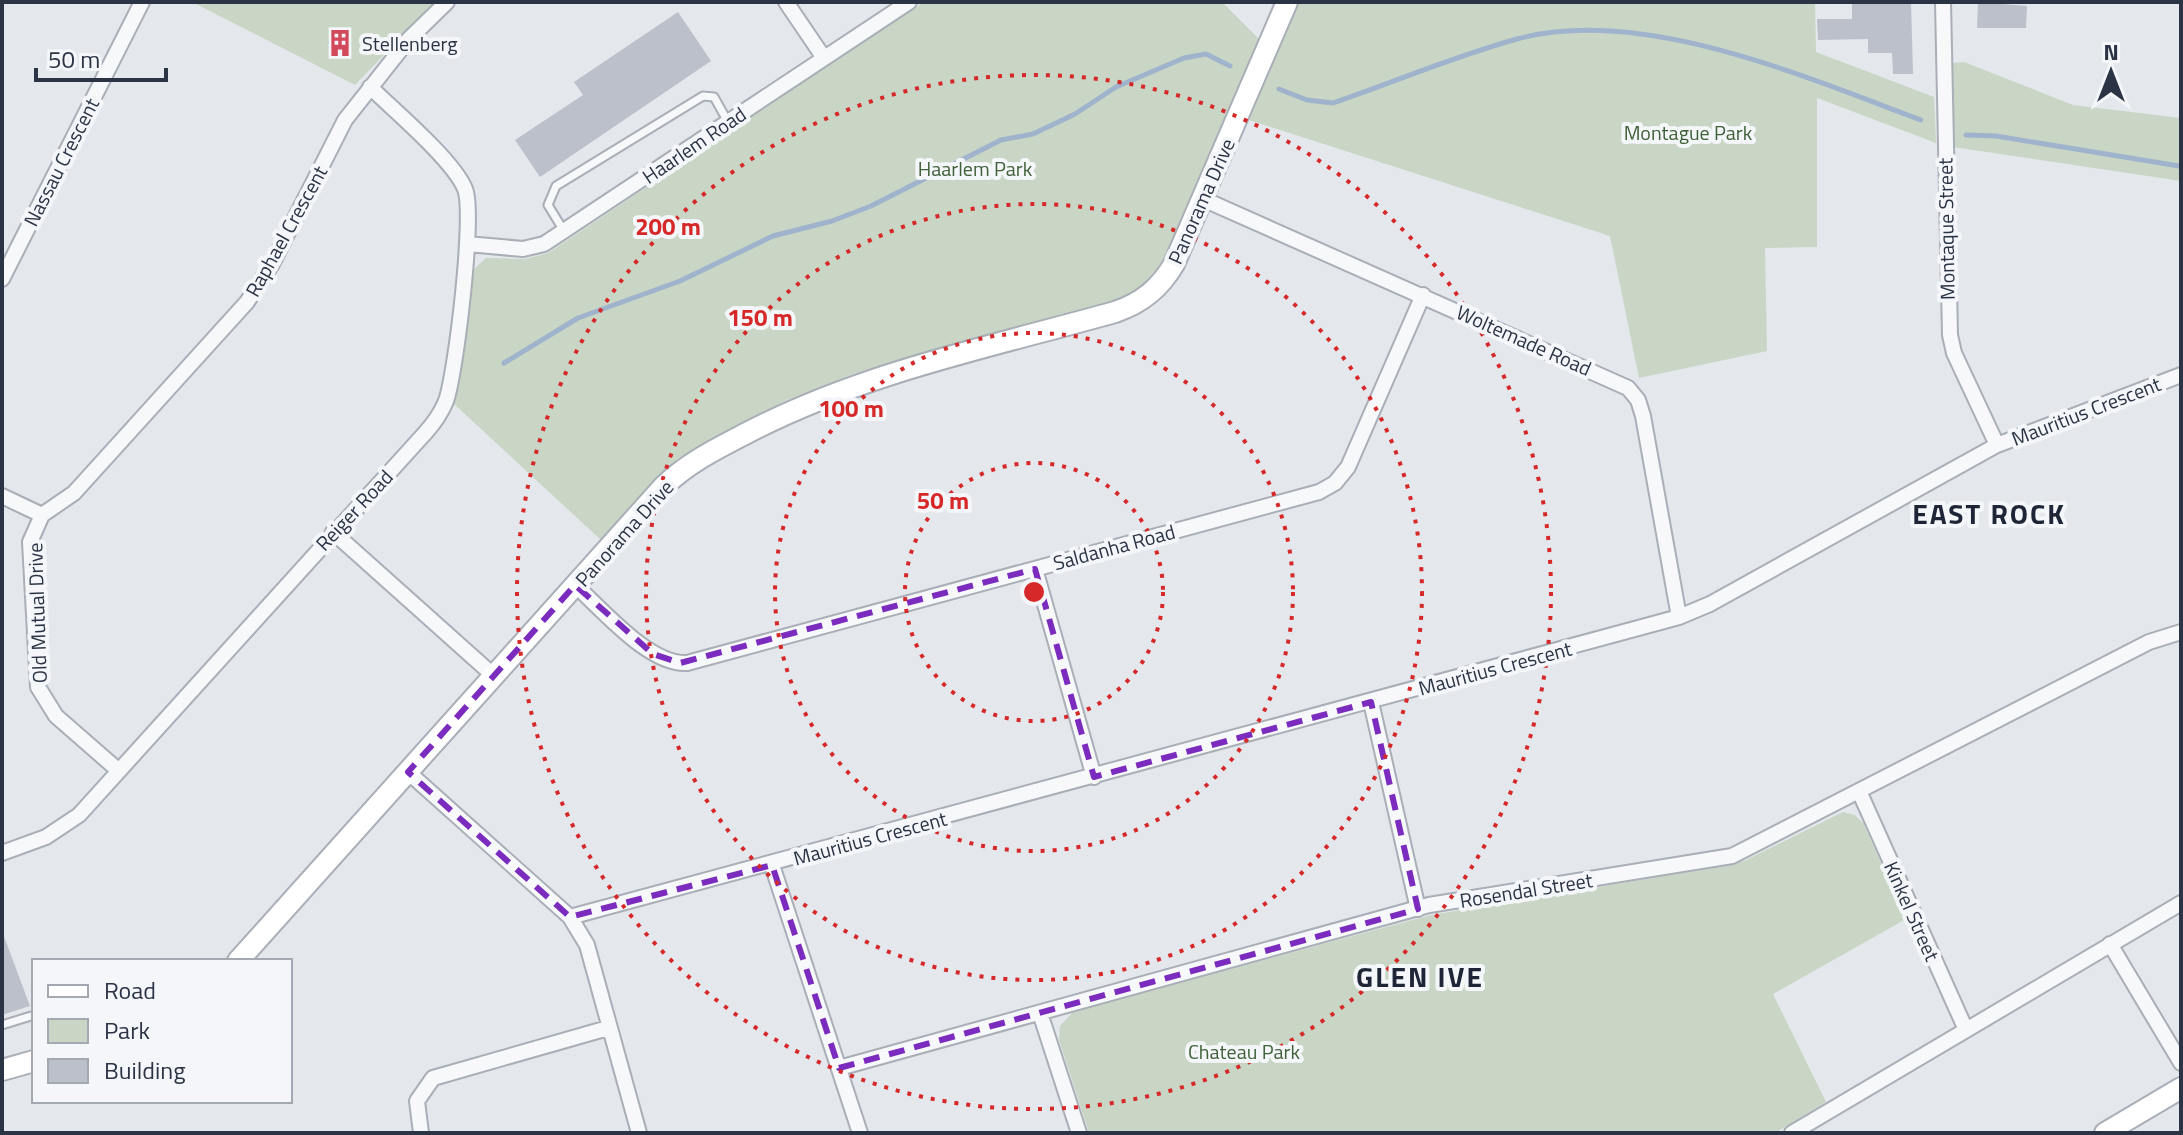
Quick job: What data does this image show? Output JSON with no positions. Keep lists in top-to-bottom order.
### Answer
{
  "streets": {
    "street": [
      "Haarlem Road",
      "Nassau Crescent",
      "Panorama Drive",
      "Montaque Street",
      "Raphael Crescent",
      "Woltemade Road",
      "Mauritius Crescent",
      "Reiger Road",
      "Saldanha Road",
      "Old Mutual Drive",
      "Rosendal Street",
      "Kinkel Street"
    ]
  },
  "crossings": [
    ["Haarlem Road", "Reiger Road"],
    ["Panorama Drive", "Woltemade Road"],
    ["Panorama Drive", "Saldanha Road"],
    ["Montaque Street", "Mauritius Crescent"],
    ["Raphael Crescent", "Reiger Road"],
    ["Raphael Crescent", "Old Mutual Drive"],
    ["Woltemade Road", "Mauritius Crescent"],
    ["Woltemade Road", "Saldanha Road"],
    ["Mauritius Crescent", "Rosendal Street"],
    ["Reiger Road", "Old Mutual Drive"],
    ["Rosendal Street", "Kinkel Street"]
  ],
  "districts": ["EAST ROCK", "GLEN IVE"],
  "parks": ["Montague Park", "Haarlem Park", "Chateau Park"],
  "places": {
    "building": ["Stellenberg"]
  },
  "legend": ["Road", "Park", "Building"],
  "scale_bar": "50 m",
  "north": "top",
  "rings": [
    "200 m",
    "150 m",
    "100 m",
    "50 m"
  ]
}
